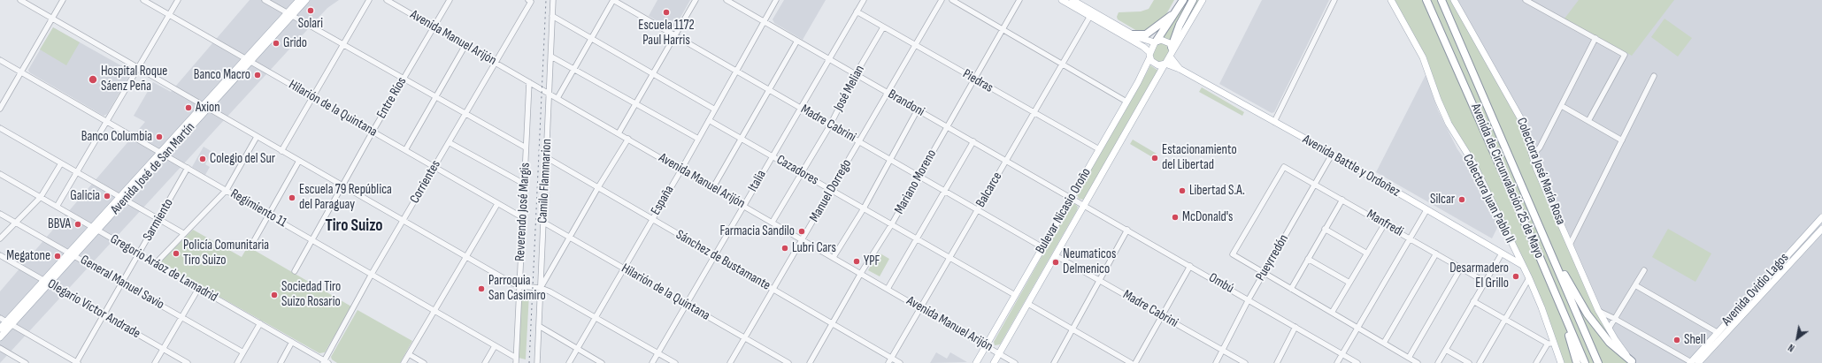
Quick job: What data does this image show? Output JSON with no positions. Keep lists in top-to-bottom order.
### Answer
{
  "streets": {
    "highway": ["Avenida de Circunvalación 25 de Mayo"],
    "main road": [
      "Avenida Battle y Ordoñez",
      "Avenida José de San Martín",
      "Colectora José María Rosa",
      "Colectora Juan Pablo II",
      "Bulevar Nicasio Oroño",
      "Avenida Ovidio Lagos"
    ],
    "street": [
      "Avenida Manuel Arijón",
      "Piedras",
      "José Melian",
      "Entre Ríos",
      "Brandoni",
      "Hilarión de la Quintana",
      "Madre Cabrini",
      "Cazadores",
      "Camilo Flammarion",
      "Italia",
      "Corrientes",
      "Mariano Moreno",
      "Balcarce",
      "Manuel Dorrego",
      "España",
      "Regimiento 11",
      "Reverendo José Margis",
      "Sarmiento",
      "Manfredi",
      "Pueyrredón",
      "Sánchez de Bustamante",
      "Gregorio Aráoz de Lamadrid",
      "General Manuel Savio",
      "Ombú",
      "Olegario Victor Andrade"
    ]
  },
  "crossings": [
    ["Avenida Manuel Arijón", "José Melian"],
    ["Avenida Manuel Arijón", "Entre Ríos"],
    ["Avenida Manuel Arijón", "Camilo Flammarion"],
    ["Avenida Manuel Arijón", "Italia"],
    ["Avenida Manuel Arijón", "Corrientes"],
    ["Avenida Manuel Arijón", "Mariano Moreno"],
    ["Avenida Manuel Arijón", "Balcarce"],
    ["Avenida Manuel Arijón", "Manuel Dorrego"],
    ["Avenida Manuel Arijón", "España"],
    ["Avenida Manuel Arijón", "Bulevar Nicasio Oroño"],
    ["Avenida Manuel Arijón", "Reverendo José Margis"],
    ["Piedras", "José Melian"],
    ["Piedras", "Italia"],
    ["Piedras", "Mariano Moreno"],
    ["Piedras", "Balcarce"],
    ["Piedras", "Manuel Dorrego"],
    ["Piedras", "Bulevar Nicasio Oroño"],
    ["José Melian", "Brandoni"],
    ["José Melian", "Madre Cabrini"],
    ["José Melian", "Cazadores"],
    ["Entre Ríos", "Hilarión de la Quintana"],
    ["Entre Ríos", "Regimiento 11"],
    ["Brandoni", "Italia"],
    ["Brandoni", "Mariano Moreno"],
    ["Brandoni", "Balcarce"],
    ["Brandoni", "Manuel Dorrego"],
    ["Brandoni", "España"],
    ["Brandoni", "Bulevar Nicasio Oroño"],
    ["Brandoni", "Ombú"],
    ["Hilarión de la Quintana", "Avenida José de San Martín"],
    ["Hilarión de la Quintana", "Camilo Flammarion"],
    ["Hilarión de la Quintana", "Italia"],
    ["Hilarión de la Quintana", "Corrientes"],
    ["Hilarión de la Quintana", "Manuel Dorrego"],
    ["Hilarión de la Quintana", "España"],
    ["Hilarión de la Quintana", "Reverendo José Margis"],
    ["Madre Cabrini", "Italia"],
    ["Madre Cabrini", "Mariano Moreno"],
    ["Madre Cabrini", "Balcarce"],
    ["Madre Cabrini", "Manuel Dorrego"],
    ["Madre Cabrini", "España"],
    ["Madre Cabrini", "Bulevar Nicasio Oroño"],
    ["Madre Cabrini", "Pueyrredón"],
    ["Avenida Battle y Ordoñez", "Colectora Juan Pablo II"],
    ["Avenida Battle y Ordoñez", "Bulevar Nicasio Oroño"],
    ["Avenida Battle y Ordoñez", "Pueyrredón"],
    ["Avenida José de San Martín", "Regimiento 11"],
    ["Avenida José de San Martín", "Gregorio Aráoz de Lamadrid"],
    ["Avenida José de San Martín", "General Manuel Savio"],
    ["Avenida José de San Martín", "Olegario Victor Andrade"],
    ["Cazadores", "Italia"],
    ["Cazadores", "Mariano Moreno"],
    ["Cazadores", "Balcarce"],
    ["Cazadores", "Manuel Dorrego"],
    ["Cazadores", "España"],
    ["Cazadores", "Bulevar Nicasio Oroño"],
    ["Camilo Flammarion", "Sánchez de Bustamante"],
    ["Italia", "Sánchez de Bustamante"],
    ["Corrientes", "Regimiento 11"],
    ["Corrientes", "Gregorio Aráoz de Lamadrid"],
    ["Mariano Moreno", "Sánchez de Bustamante"],
    ["Balcarce", "Sánchez de Bustamante"],
    ["Manuel Dorrego", "Sánchez de Bustamante"],
    ["España", "Sánchez de Bustamante"],
    ["Regimiento 11", "Reverendo José Margis"],
    ["Regimiento 11", "Sarmiento"],
    ["Bulevar Nicasio Oroño", "Ombú"],
    ["Sarmiento", "Gregorio Aráoz de Lamadrid"],
    ["Sarmiento", "General Manuel Savio"],
    ["Sarmiento", "Olegario Victor Andrade"],
    ["Manfredi", "Pueyrredón"],
    ["Pueyrredón", "Ombú"]
  ],
  "districts": ["Tiro Suizo"],
  "places": [
    "Solari",
    "Escuela 1172 Paul Harris",
    "Grido",
    "Banco Macro",
    "Hospital Roque Sáenz Peña",
    "Axion",
    "Banco Columbia",
    "Estacionamiento del Libertad",
    "Colegio del Sur",
    "Libertad S.A.",
    "Galicia",
    "Escuela 79 República del Paraguay",
    "Silcar",
    "McDonald's",
    "BBVA",
    "Farmacia Sandilo",
    "Lubri Cars",
    "Policía Comunitaria Tiro Suizo",
    "Megatone",
    "YPF",
    "Neumaticos Delmenico",
    "Desarmadero El Grillo",
    "Parroquia San Casimiro",
    "Sociedad Tiro Suizo Rosario",
    "Shell"
  ],
  "north": "bottom left"
}
